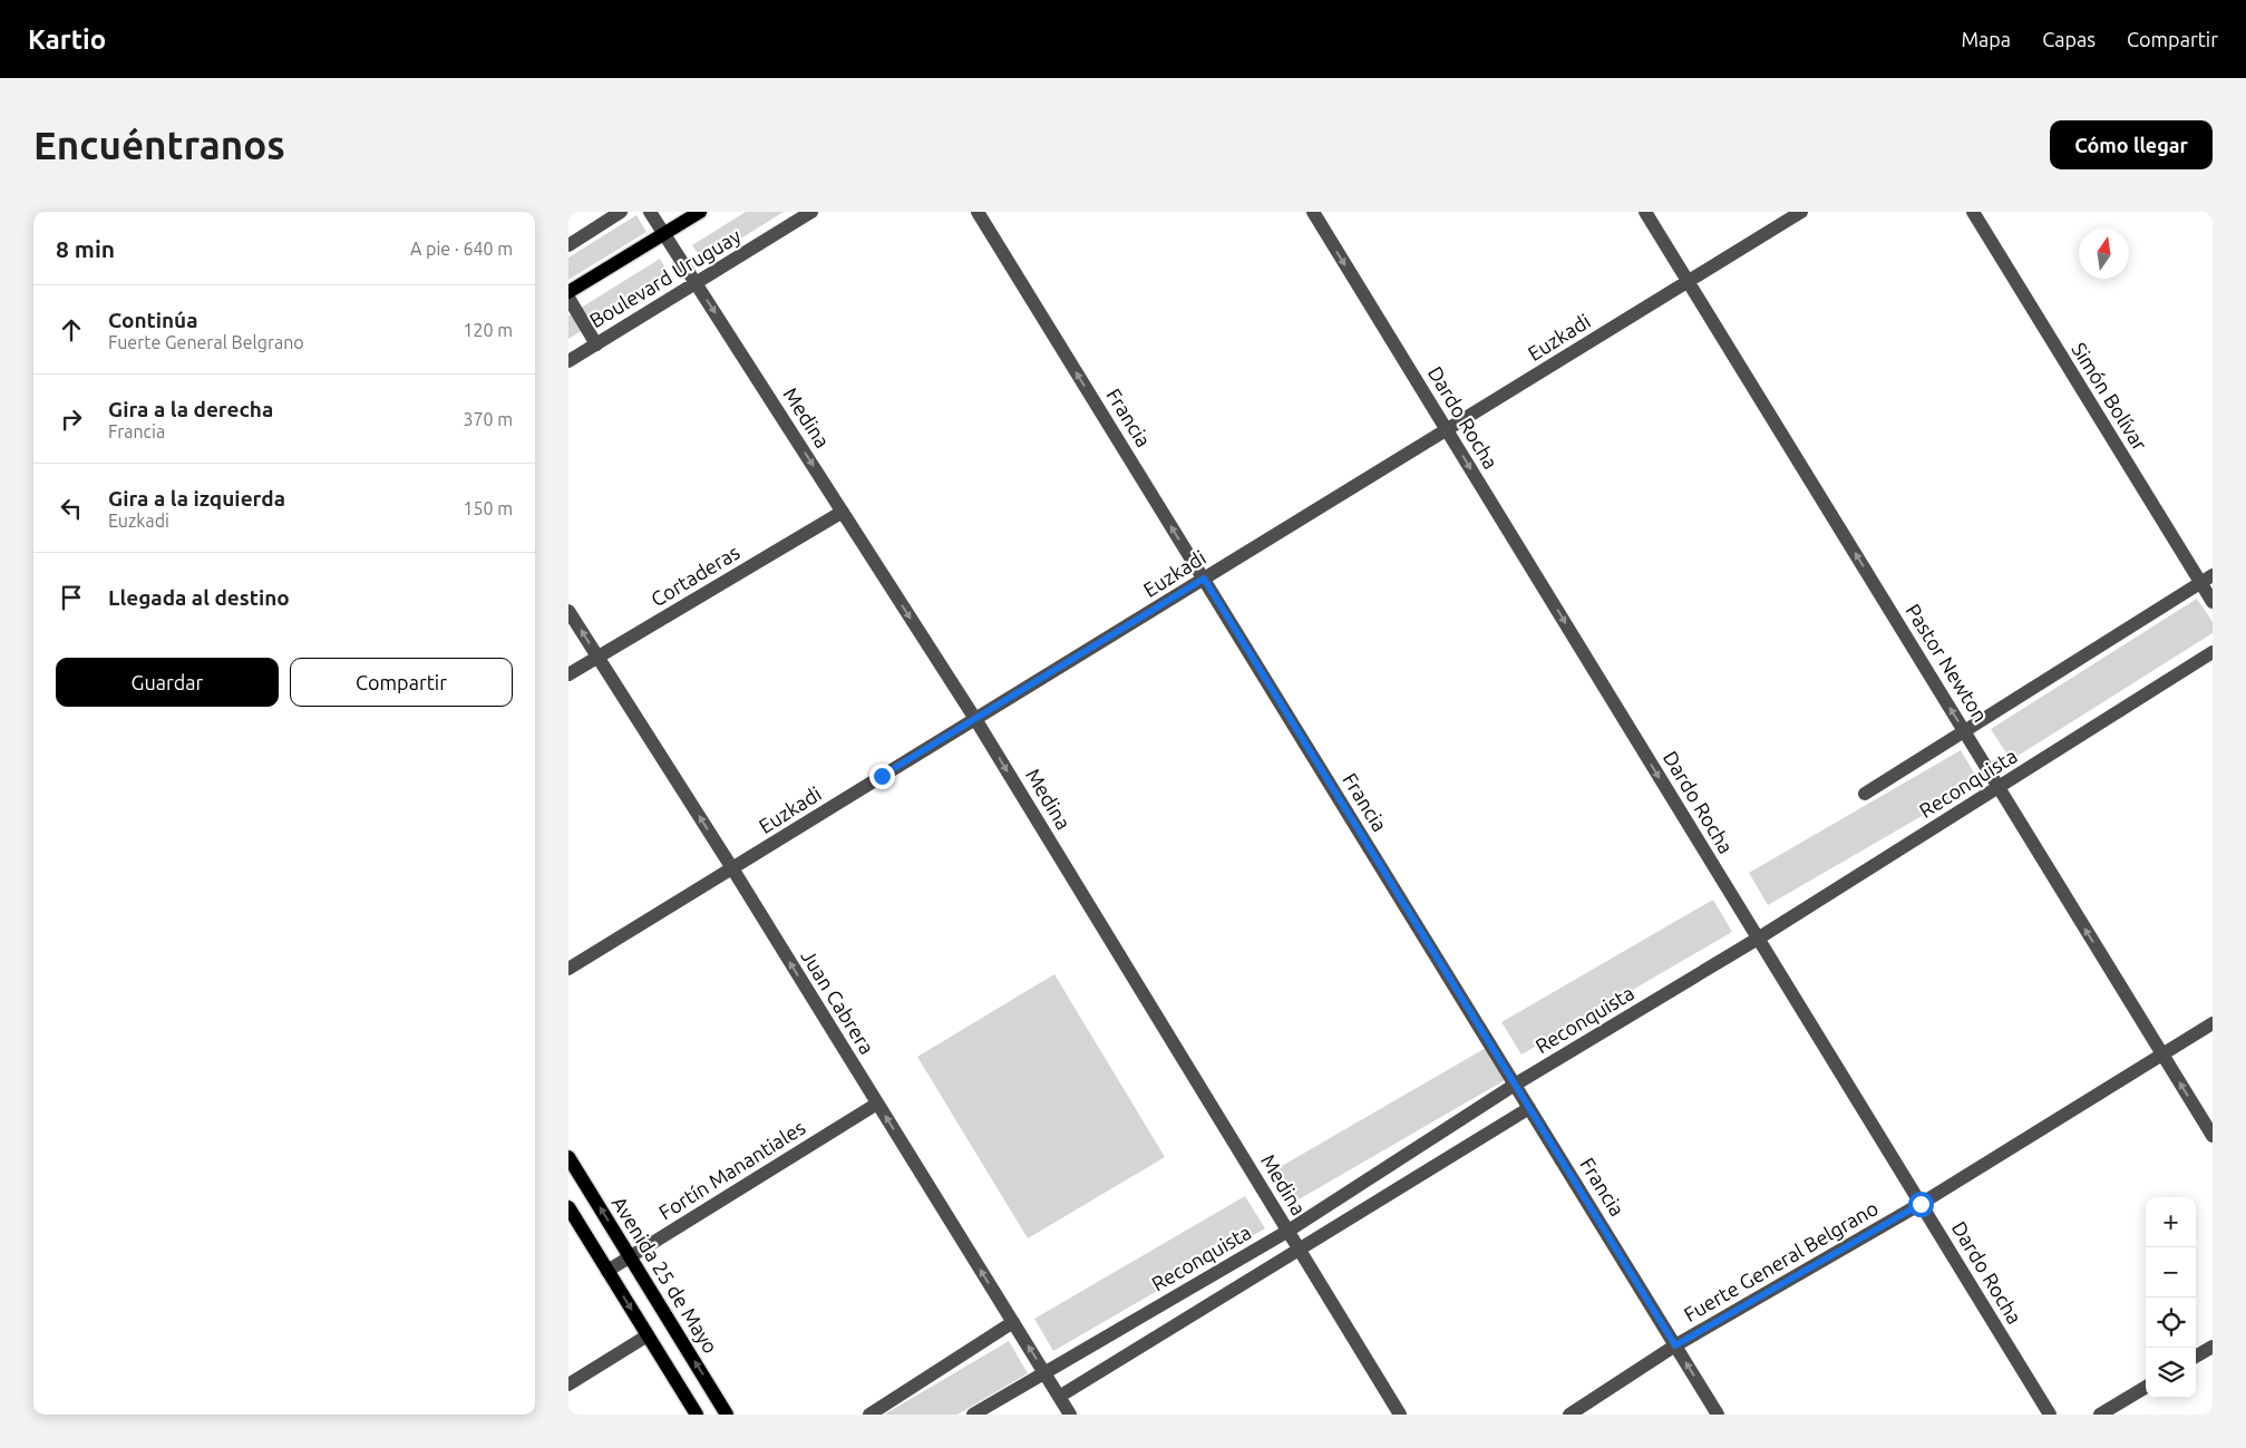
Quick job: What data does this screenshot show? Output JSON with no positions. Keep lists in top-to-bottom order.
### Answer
{
  "streets": {
    "main road": ["Boulevard Uruguay", "Avenida 25 de Mayo"],
    "street": [
      "Euzkadi",
      "Simón Bolívar",
      "Medina",
      "Francia",
      "Dardo Rocha",
      "Cortaderas",
      "Pastor Newton",
      "Reconquista",
      "Juan Cabrera",
      "Fortín Manantiales",
      "Fuerte General Belgrano"
    ]
  },
  "crossings": [
    ["Boulevard Uruguay", "Medina"],
    ["Euzkadi", "Medina"],
    ["Euzkadi", "Francia"],
    ["Euzkadi", "Dardo Rocha"],
    ["Euzkadi", "Pastor Newton"],
    ["Euzkadi", "Juan Cabrera"],
    ["Medina", "Cortaderas"],
    ["Medina", "Reconquista"],
    ["Francia", "Reconquista"],
    ["Francia", "Fuerte General Belgrano"],
    ["Dardo Rocha", "Reconquista"],
    ["Dardo Rocha", "Fuerte General Belgrano"],
    ["Cortaderas", "Juan Cabrera"],
    ["Pastor Newton", "Reconquista"],
    ["Pastor Newton", "Fuerte General Belgrano"],
    ["Reconquista", "Juan Cabrera"],
    ["Juan Cabrera", "Fortín Manantiales"],
    ["Fortín Manantiales", "Avenida 25 de Mayo"]
  ],
  "one_way": [
    "Medina",
    "Francia",
    "Dardo Rocha",
    "Pastor Newton",
    "Juan Cabrera"
  ],
  "north": "top",
  "page": {
    "header": "Kartio",
    "nav": ["Mapa", "Capas", "Compartir"],
    "buttons": [
      "Cómo llegar",
      ["Guardar", "Compartir"]
    ],
    "title": "Encuéntranos",
    "heading": ["8 min", "A pie · 640 m"],
    "list": [
      ["Continúa", "Fuerte General Belgrano", "120 m"],
      ["Gira a la derecha", "Francia", "370 m"],
      ["Gira a la izquierda", "Euzkadi", "150 m"],
      "Llegada al destino"
    ],
    "map_buttons": ["+", "−"]
  }
}
